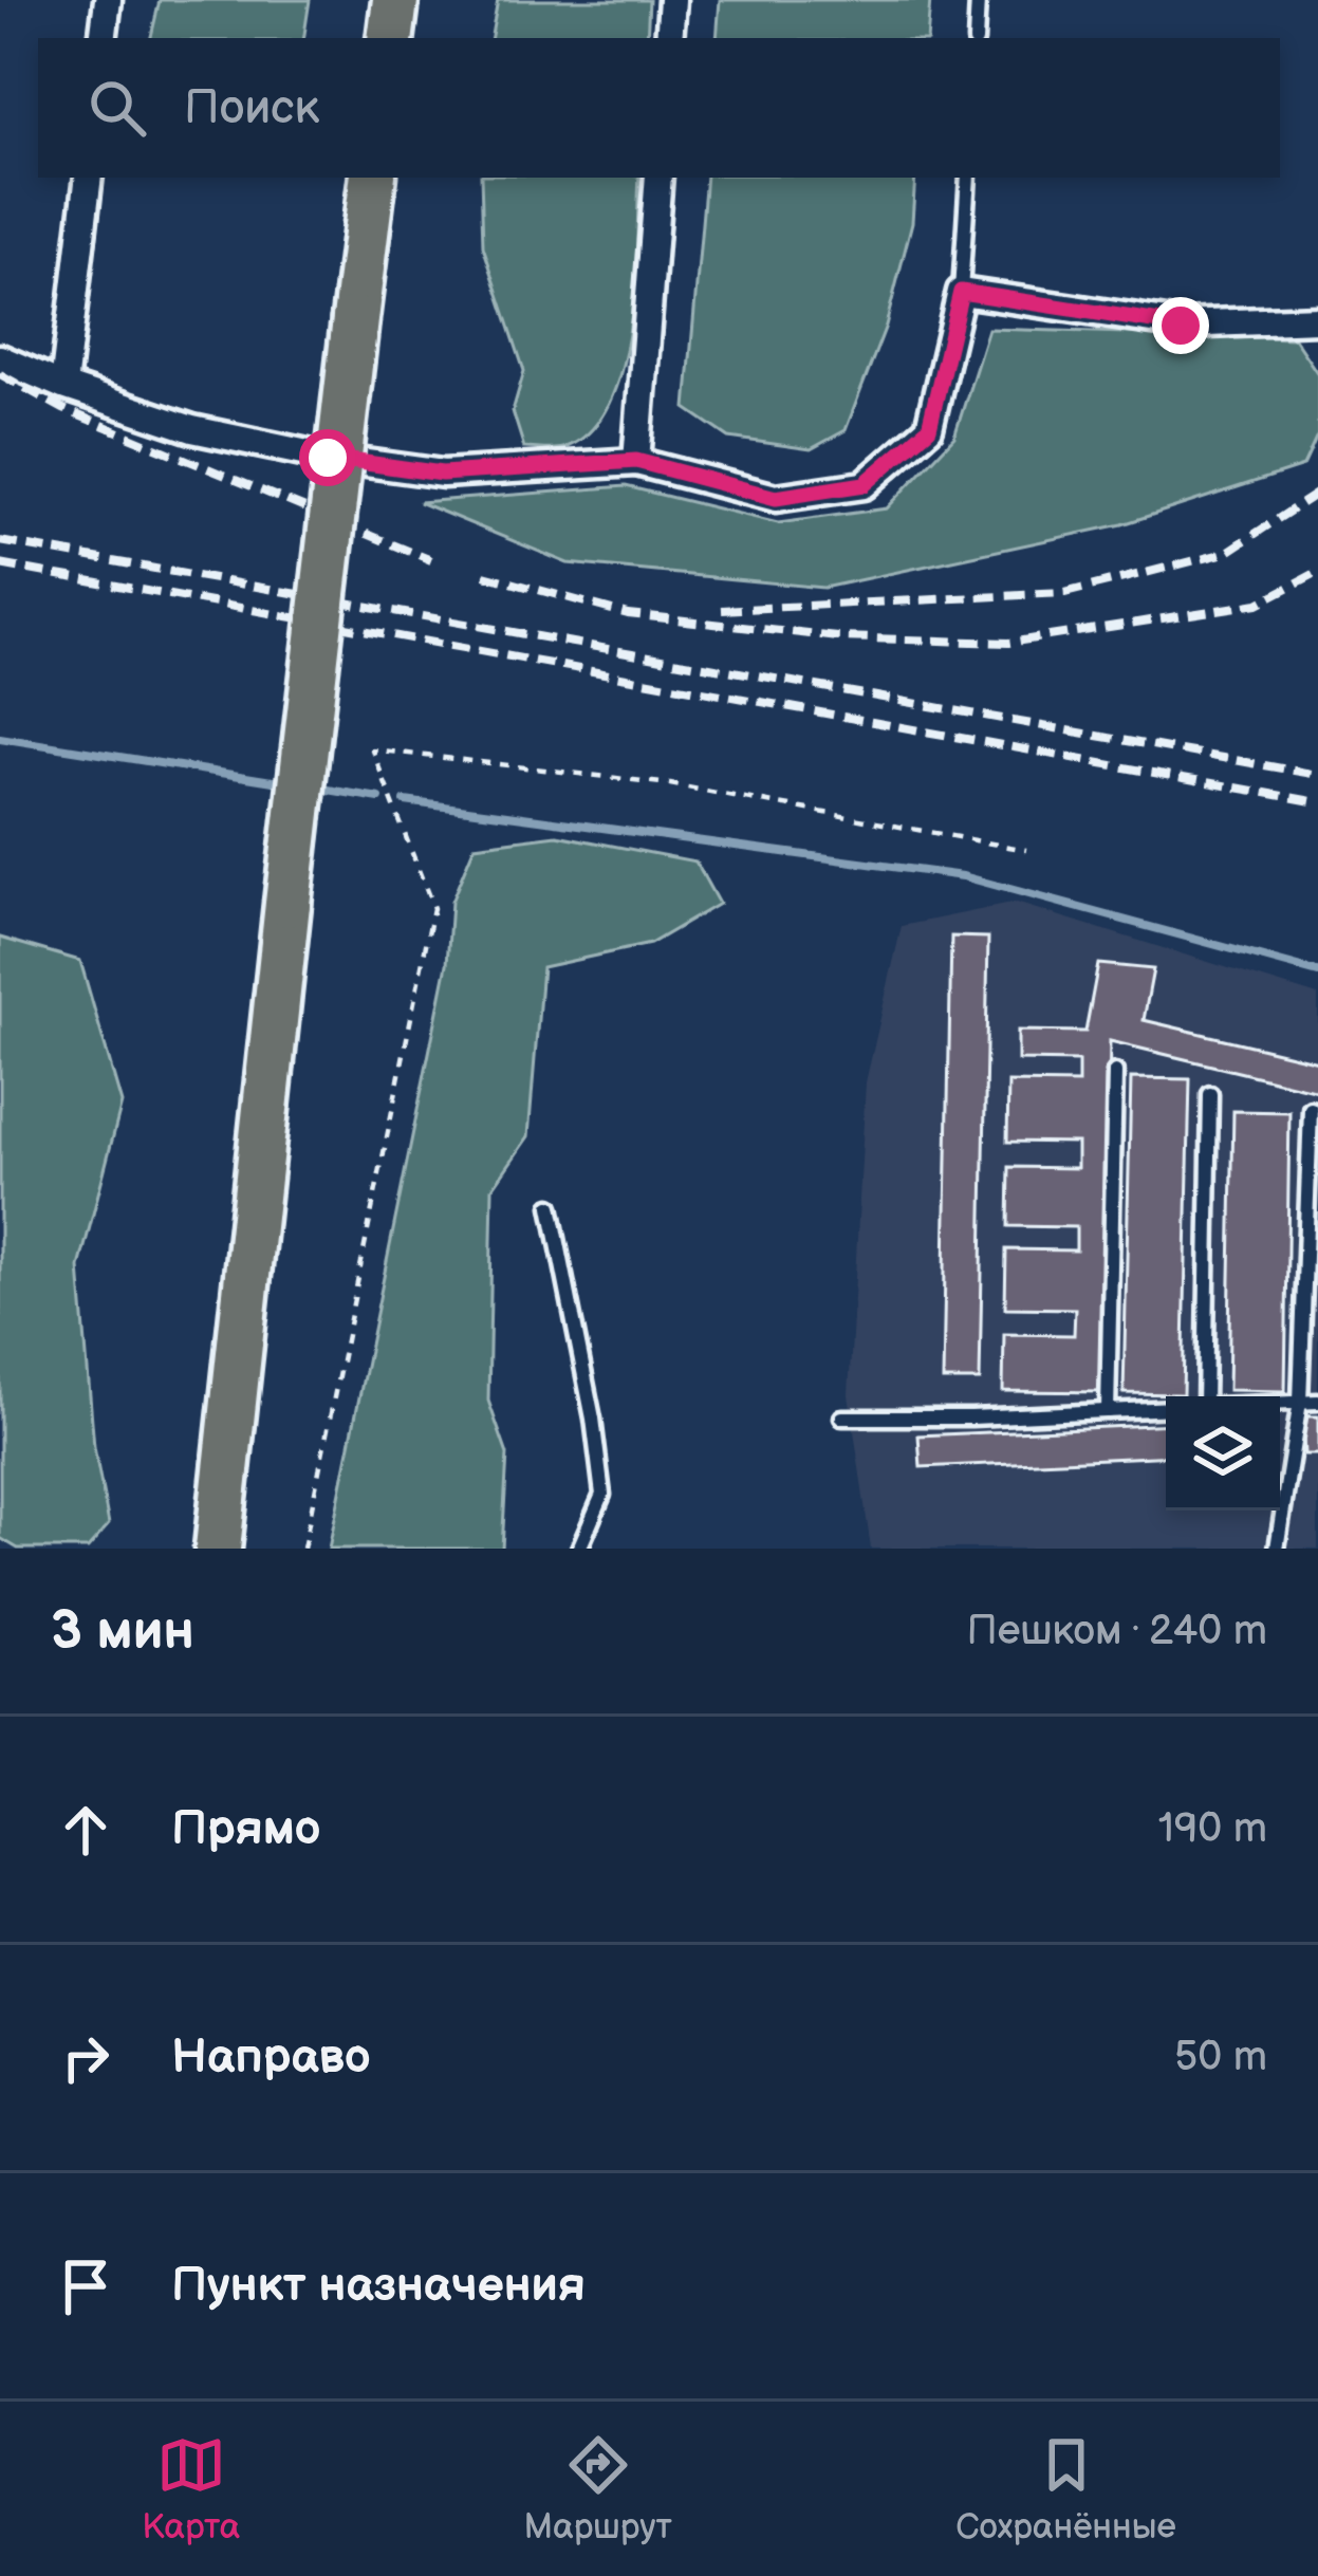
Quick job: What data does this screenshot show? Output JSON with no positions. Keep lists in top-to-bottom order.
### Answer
{
  "page": {
    "search": "Поиск",
    "heading": ["3 мин", "Пешком · 240 m"],
    "list": [
      ["Прямо", "190 m"],
      ["Направо", "50 m"],
      "Пункт назначения"
    ],
    "nav": ["Карта", "Маршрут", "Сохранённые"]
  }
}
